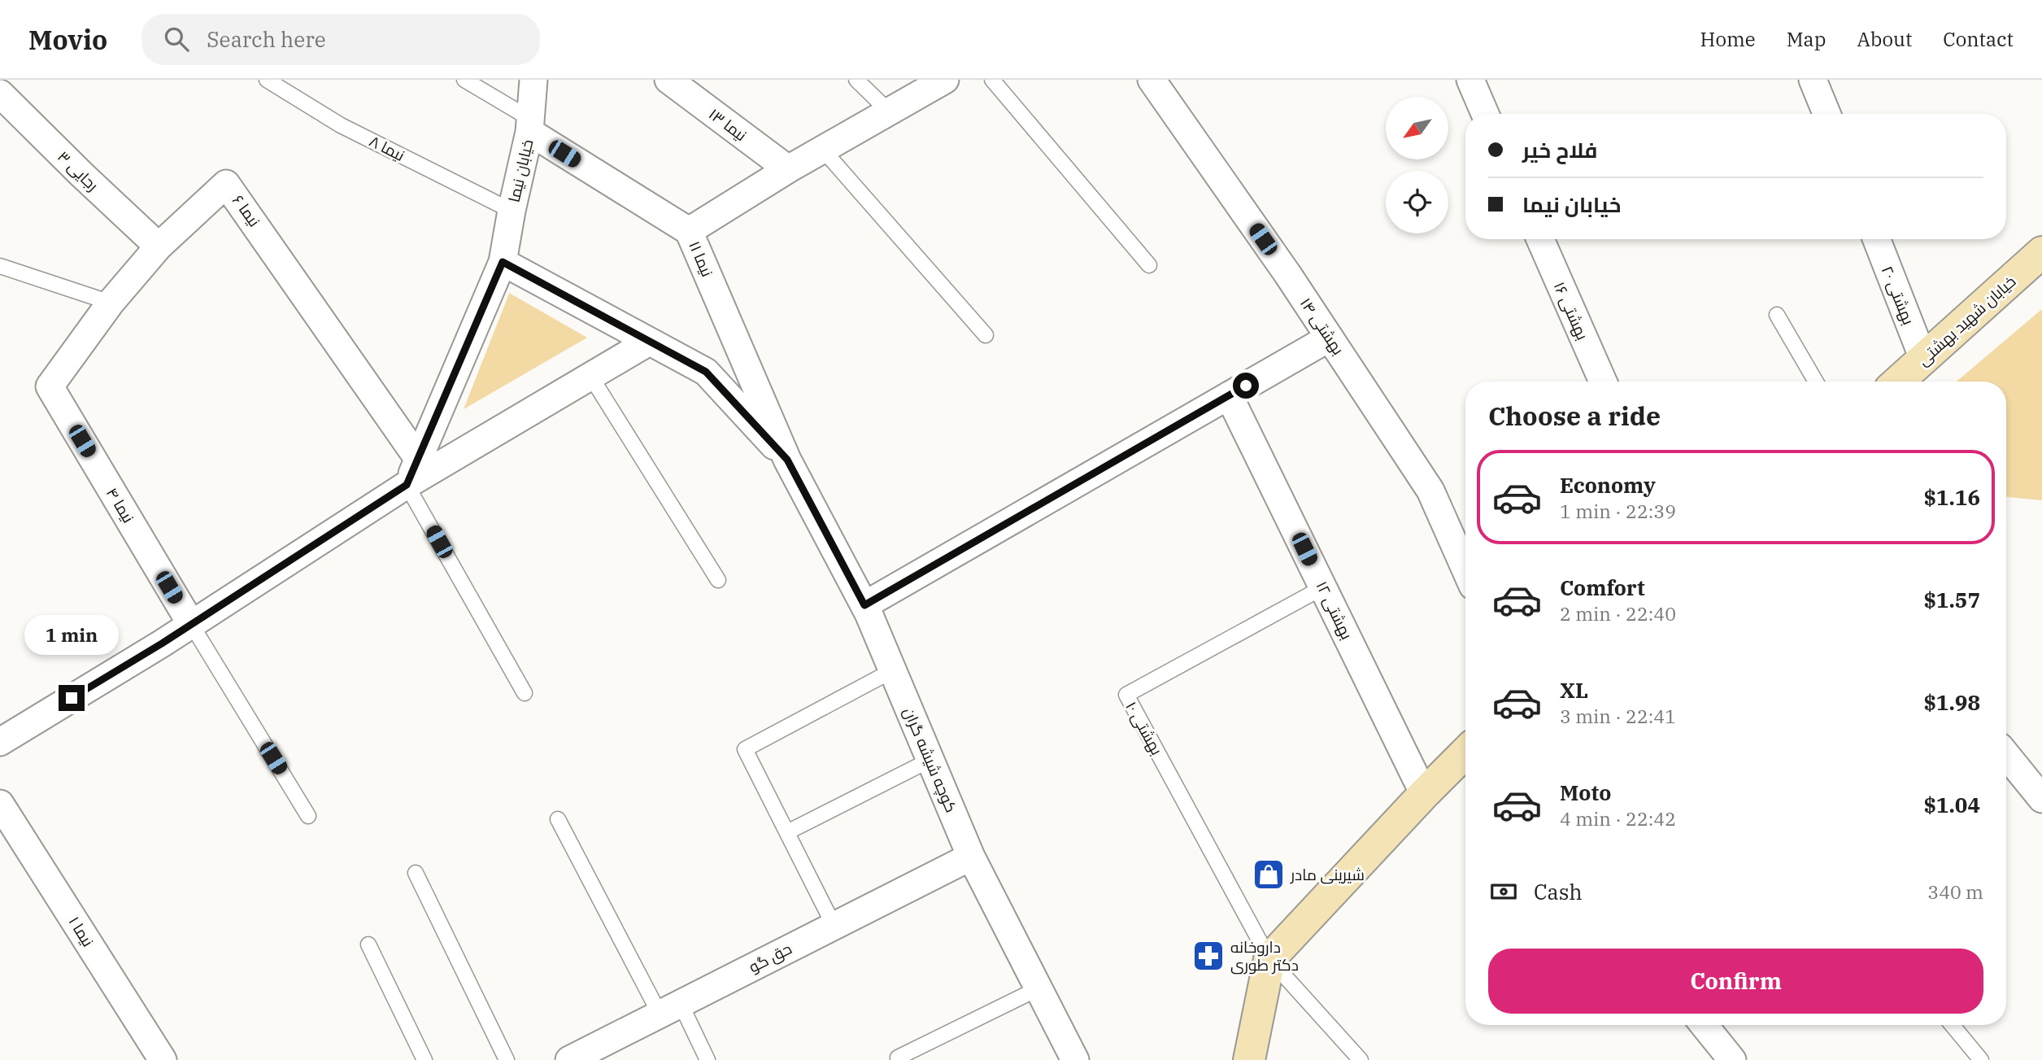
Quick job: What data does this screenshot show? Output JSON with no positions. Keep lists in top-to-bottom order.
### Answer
{
  "streets": {
    "main road": ["خیابان شهید بهشتی"],
    "street": [
      "نیما ۱۳",
      "رجایی ۳",
      "خیابان نیما",
      "نیما ۶",
      "نیما ۱۱",
      "بهشتی ۲۰",
      "بهشتی ۱۶",
      "بهشتی ۱۴",
      "نیما ۴",
      "بهشتی ۱۲",
      "کوچه شیشه گران",
      "نیما ۱",
      "حق گو"
    ],
    "lane": ["نیما ۸", "بهشتی ۱۰"]
  },
  "crossings": [
    ["نیما ۸", "خیابان نیما"],
    ["رجایی ۳", "نیما ۶"],
    ["خیابان نیما", "نیما ۶"],
    ["خیابان نیما", "نیما ۱۱"],
    ["نیما ۶", "نیما ۴"],
    ["نیما ۱۱", "کوچه شیشه گران"],
    ["بهشتی ۲۰", "خیابان شهید بهشتی"],
    ["بهشتی ۱۲", "بهشتی ۱۰"],
    ["کوچه شیشه گران", "حق گو"]
  ],
  "places": {
    "shop": ["شیرینی مادر"],
    "pharmacy": ["داروخانه دکتر طوری"]
  },
  "north": "bottom left",
  "page": {
    "header": "Movio",
    "search": "Search here",
    "nav": [
      "Home",
      "Map",
      "About",
      "Contact"
    ],
    "banner": ["فلاح خیر", "خیابان نیما"],
    "heading": "Choose a ride",
    "list": [
      {
        "name": "Economy",
        "note": "1 min · 22:39",
        "value": "$1.16"
      },
      {
        "name": "Comfort",
        "note": "2 min · 22:40",
        "value": "$1.57"
      },
      {
        "name": "XL",
        "note": "3 min · 22:41",
        "value": "$1.98"
      },
      {
        "name": "Moto",
        "note": "4 min · 22:42",
        "value": "$1.04"
      }
    ],
    "bubble": "1 min",
    "pay": ["Cash", "340 m"],
    "buttons": "Confirm"
  }
}
